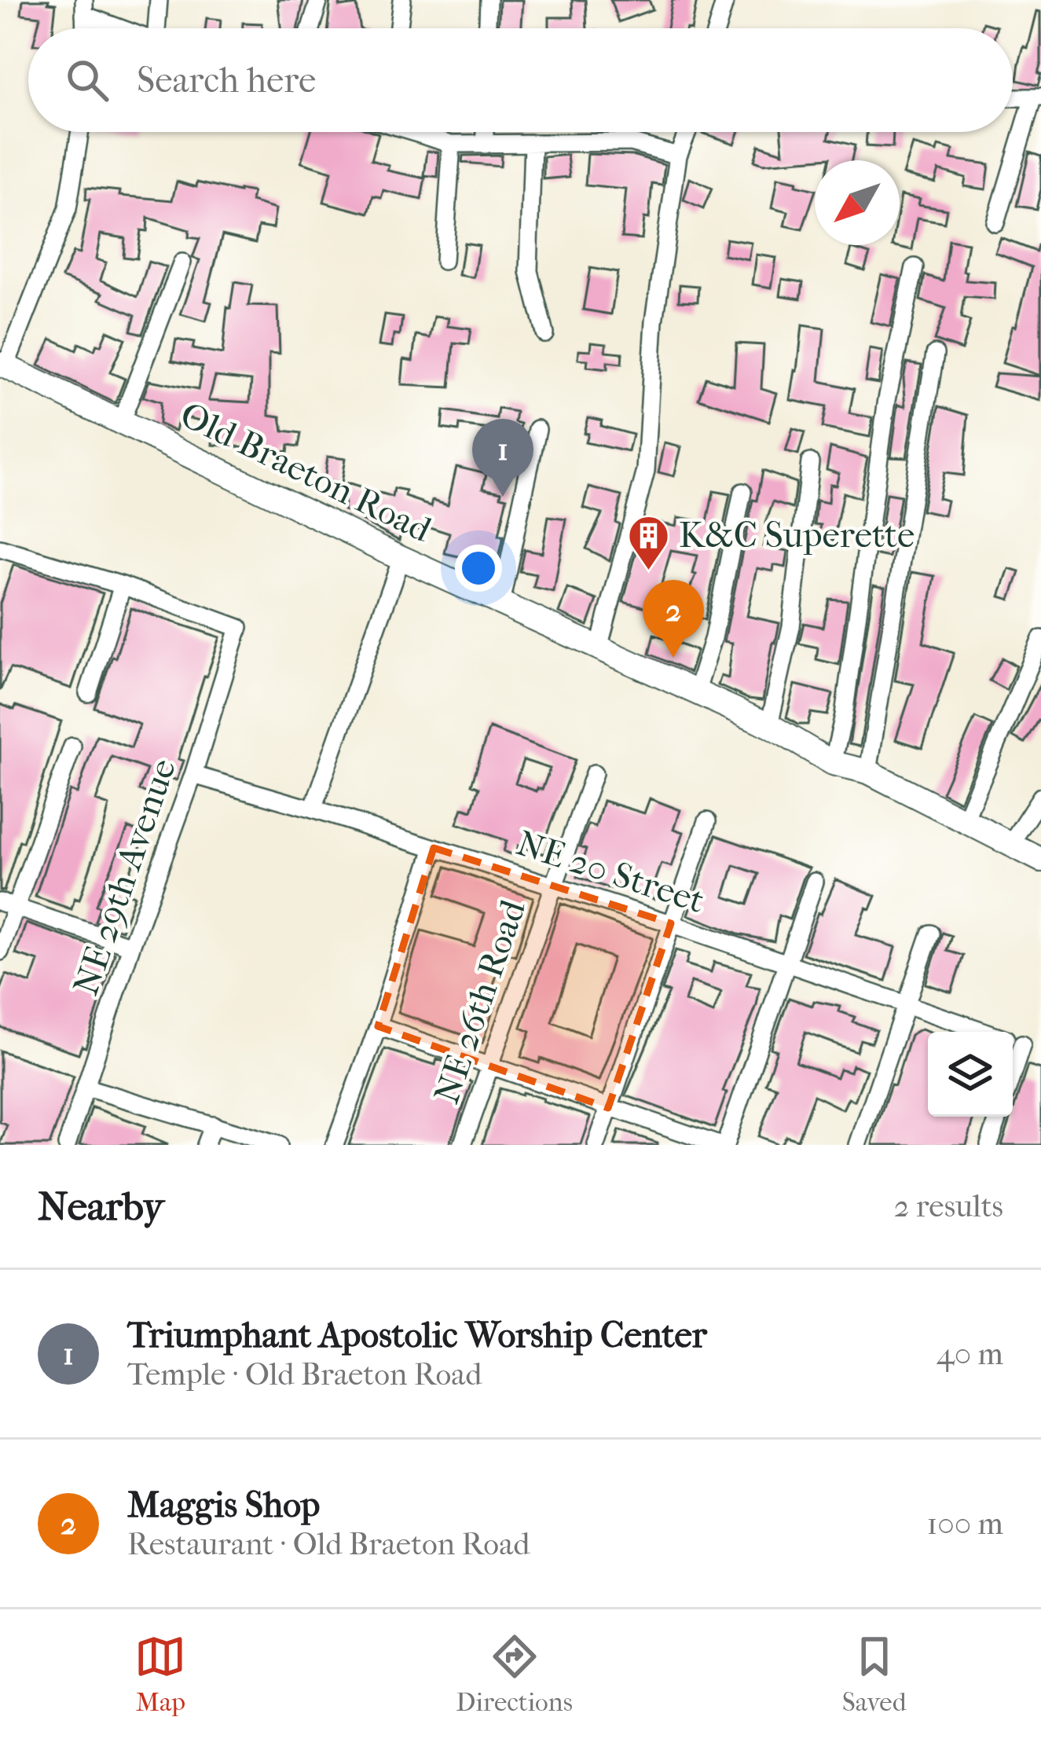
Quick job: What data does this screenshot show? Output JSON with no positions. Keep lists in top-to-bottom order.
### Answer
{
  "streets": {
    "street": [
      "Old Braeton Road",
      "NE 20 Street",
      "NE 29th Avenue",
      "NE 26th Road"
    ]
  },
  "crossings": [
    ["NE 20 Street", "NE 29th Avenue"],
    ["NE 20 Street", "NE 26th Road"]
  ],
  "places": {
    "building": ["K&C Superette"]
  },
  "north": "bottom left",
  "page": {
    "search": "Search here",
    "pins": ["1", "2"],
    "heading": ["Nearby", "2 results"],
    "list": [
      {
        "mark": "1",
        "name": "Triumphant Apostolic Worship Center",
        "note": "Temple · Old Braeton Road",
        "value": "40 m"
      },
      {
        "mark": "2",
        "name": "Maggis Shop",
        "note": "Restaurant · Old Braeton Road",
        "value": "100 m"
      }
    ],
    "nav": ["Map", "Directions", "Saved"]
  }
}
